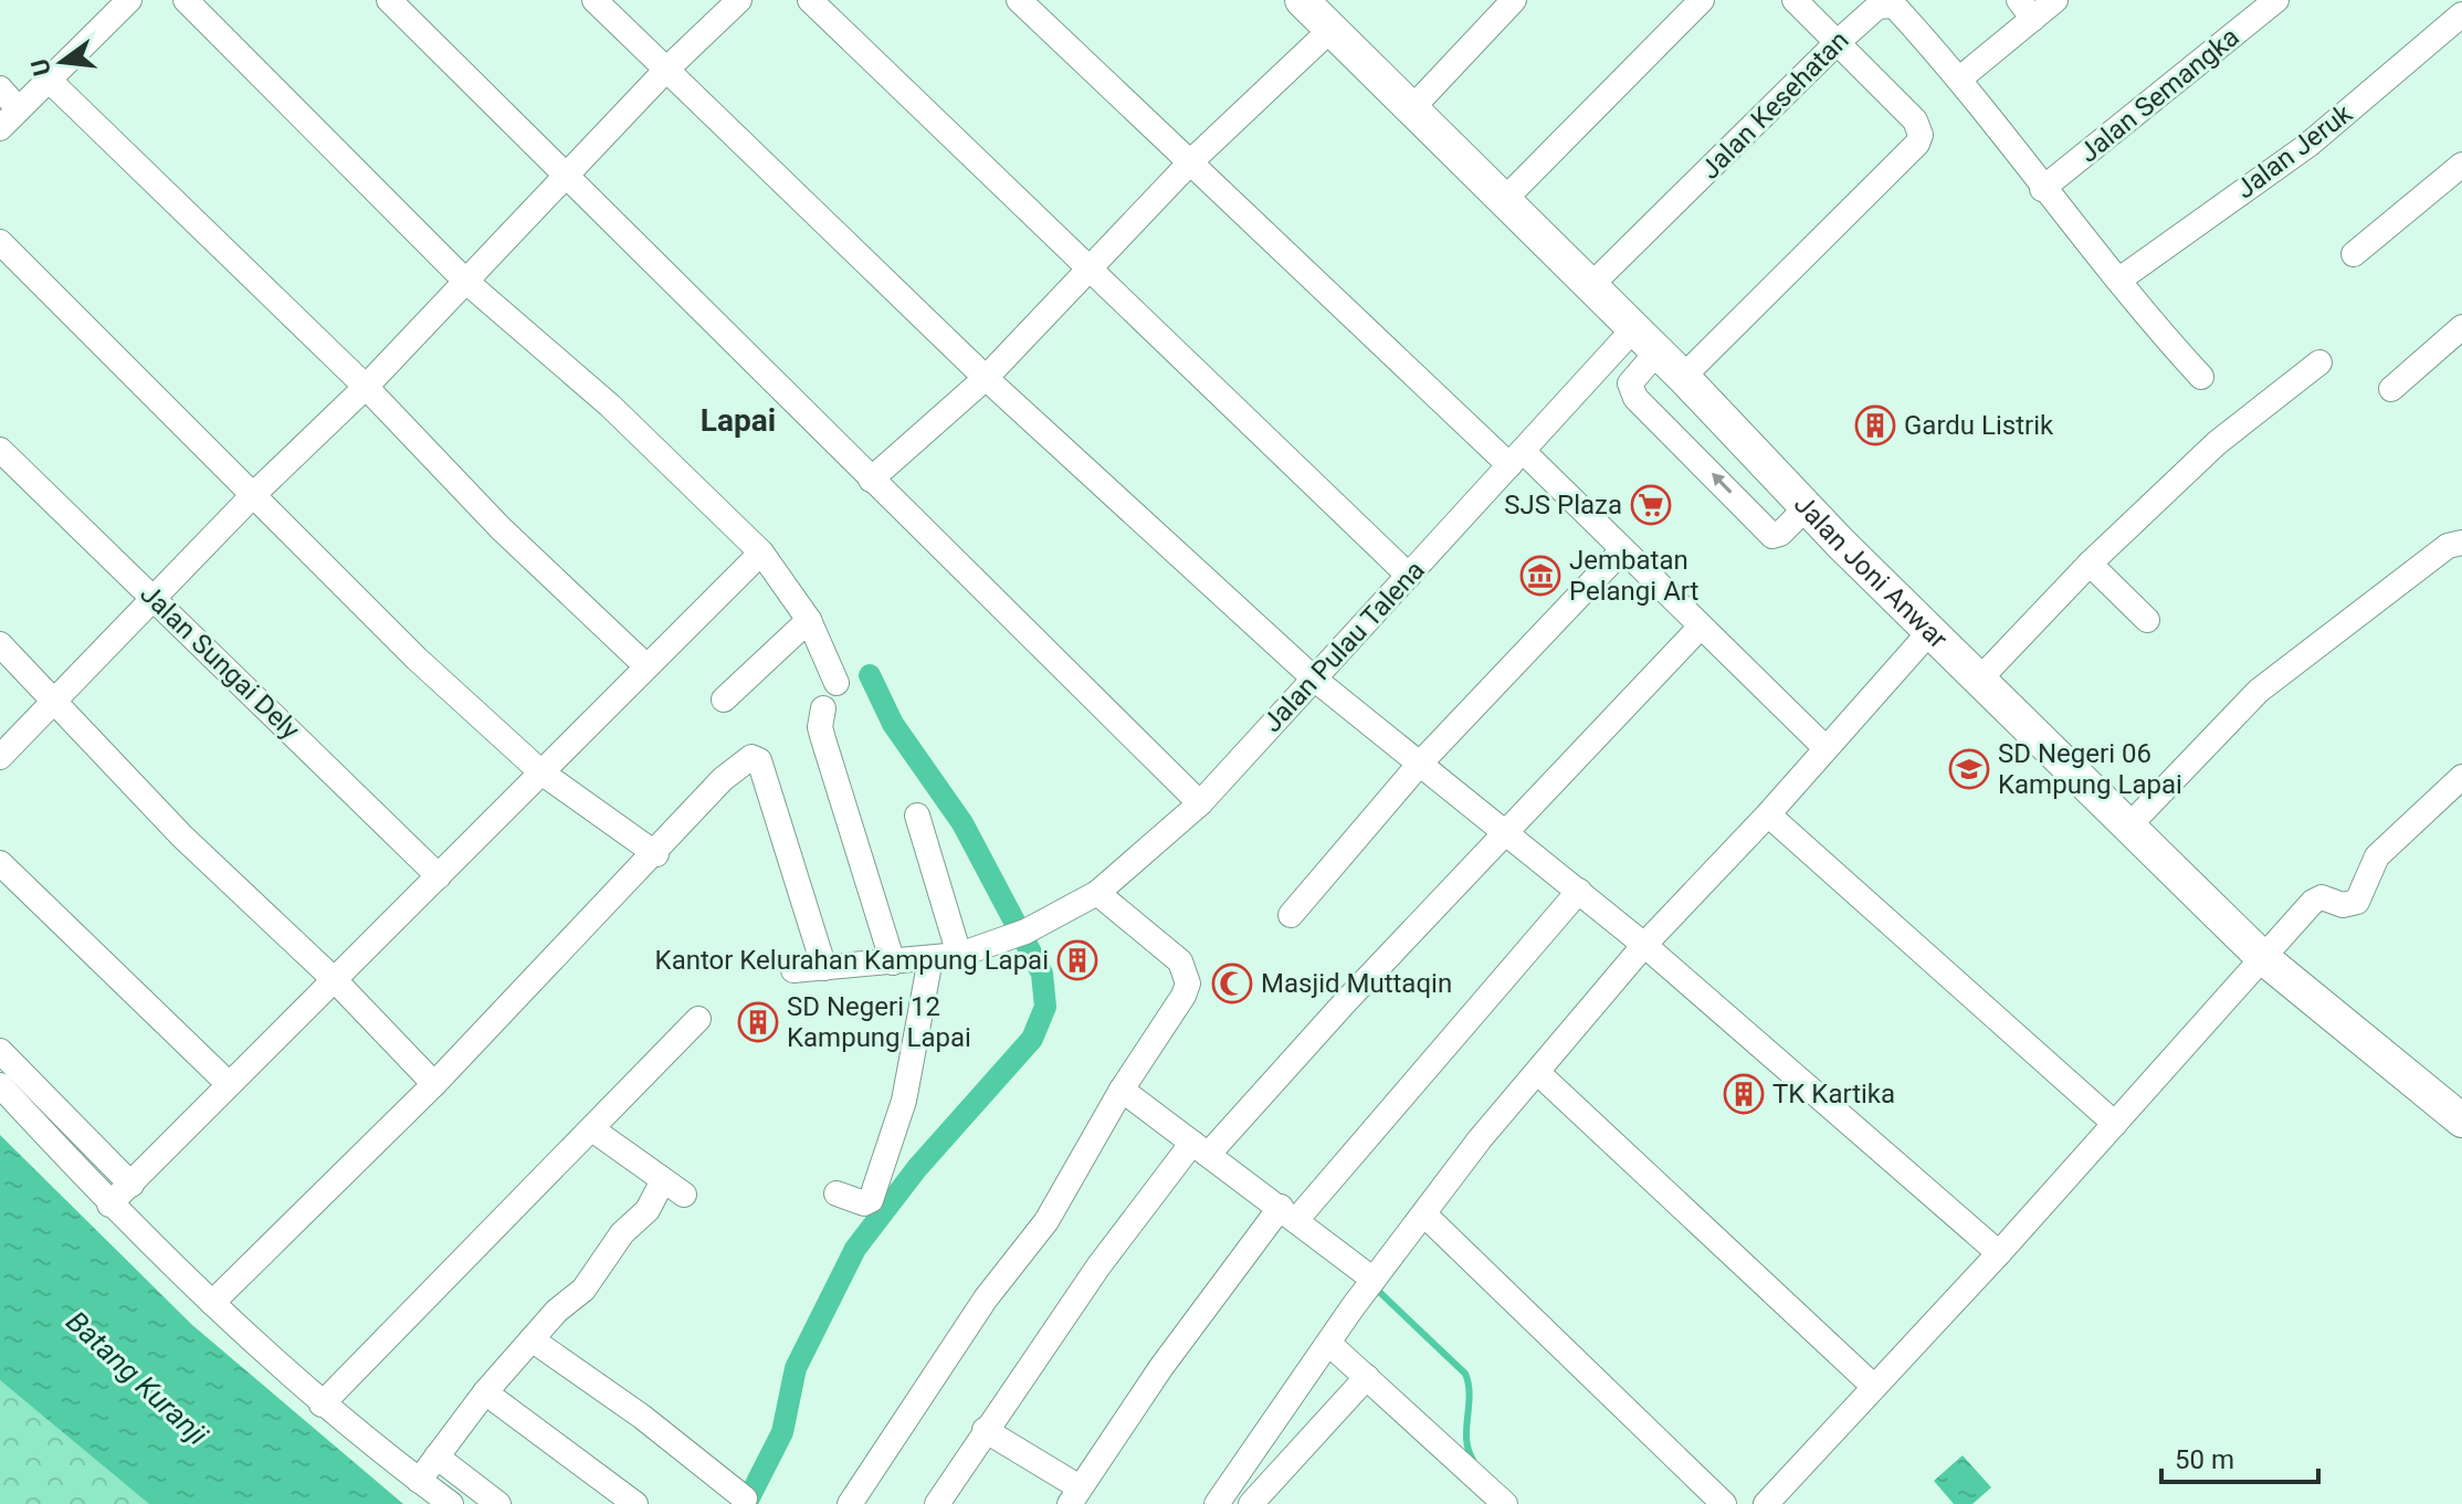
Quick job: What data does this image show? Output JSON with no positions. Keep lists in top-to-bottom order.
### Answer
{
  "streets": {
    "main road": ["Jalan Joni Anwar"],
    "street": [
      "Jalan Semangka",
      "Jalan Kesehatan",
      "Jalan Jeruk",
      "Jalan Pulau Talena",
      "Jalan Sungai Dely"
    ]
  },
  "crossings": [
    ["Jalan Kesehatan", "Jalan Joni Anwar"],
    ["Jalan Joni Anwar", "Jalan Pulau Talena"]
  ],
  "districts": ["Lapai"],
  "water": ["Batang Kuranji"],
  "places": {
    "building": [
      "Gardu Listrik",
      "Kantor Kelurahan Kampung Lapai",
      "SD Negeri 12 Kampung Lapai",
      "TK Kartika"
    ],
    "supermarket": ["SJS Plaza"],
    "museum": ["Jembatan Pelangi Art"],
    "school or university": ["SD Negeri 06 Kampung Lapai"],
    "mosque": ["Masjid Muttaqin"]
  },
  "scale_bar": "50 m",
  "north": "left"
}
